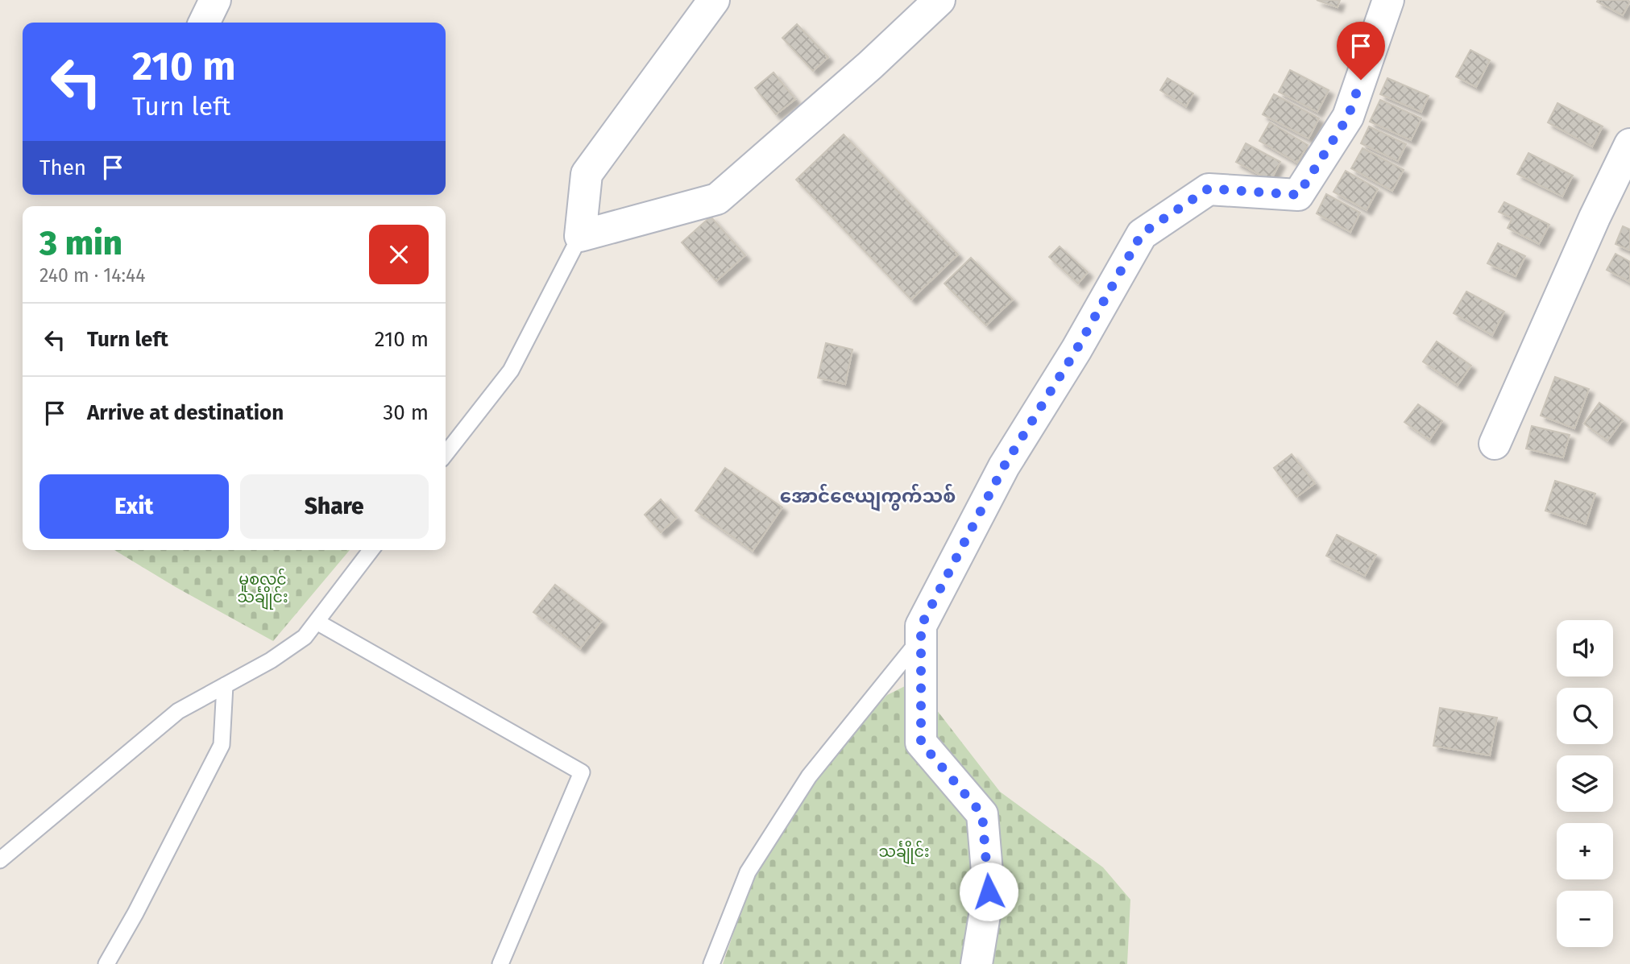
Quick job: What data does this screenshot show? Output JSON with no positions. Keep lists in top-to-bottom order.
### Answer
{
  "districts": ["အောင်ဇေယျကွက်သစ်"],
  "parks": ["မူစလင် သင်္ချိုင်း", "သင်္ချိုင်း"],
  "page": {
    "turn": ["210 m", "Turn left"],
    "then": "Then",
    "heading": ["3 min", "240 m · 14:44"],
    "list": [
      {
        "name": "Turn left",
        "value": "210 m"
      },
      {
        "name": "Arrive at destination",
        "value": "30 m"
      }
    ],
    "buttons": ["Exit", "Share"],
    "map_buttons": ["+", "−"]
  }
}
